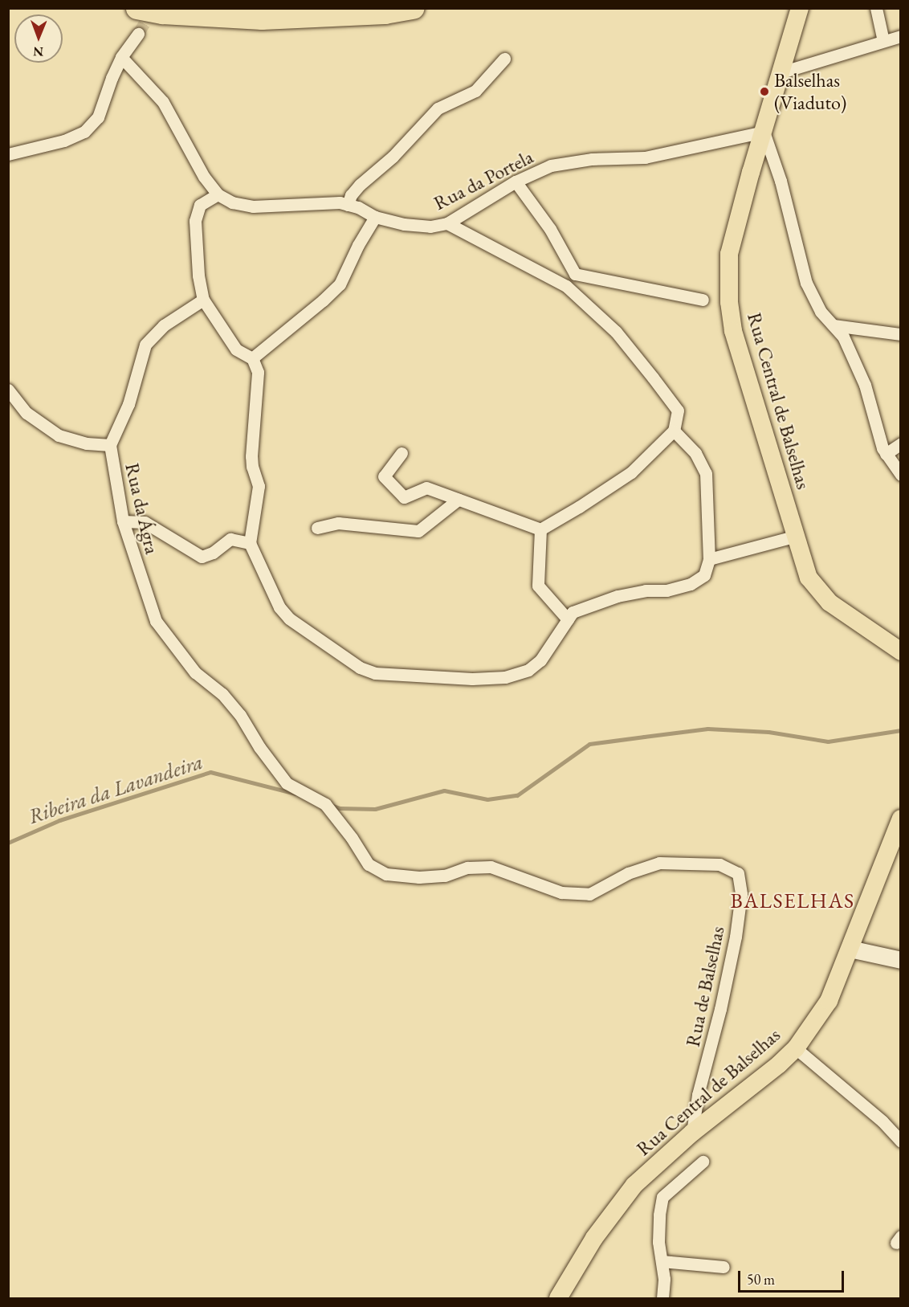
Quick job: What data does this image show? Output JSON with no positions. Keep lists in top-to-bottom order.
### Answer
{
  "streets": {
    "main road": ["Rua Central de Balselhas"],
    "street": ["Rua da Portela", "Rua da Ágra", "Rua de Balselhas"]
  },
  "crossings": [
    ["Rua da Portela", "Rua Central de Balselhas"],
    ["Rua Central de Balselhas", "Rua de Balselhas"],
    ["Rua da Ágra", "Rua de Balselhas"]
  ],
  "districts": ["BALSELHAS"],
  "water": ["Ribeira da Lavandeira"],
  "places": ["Balselhas (Viaduto)"],
  "scale_bar": "50 m",
  "north": "bottom"
}
